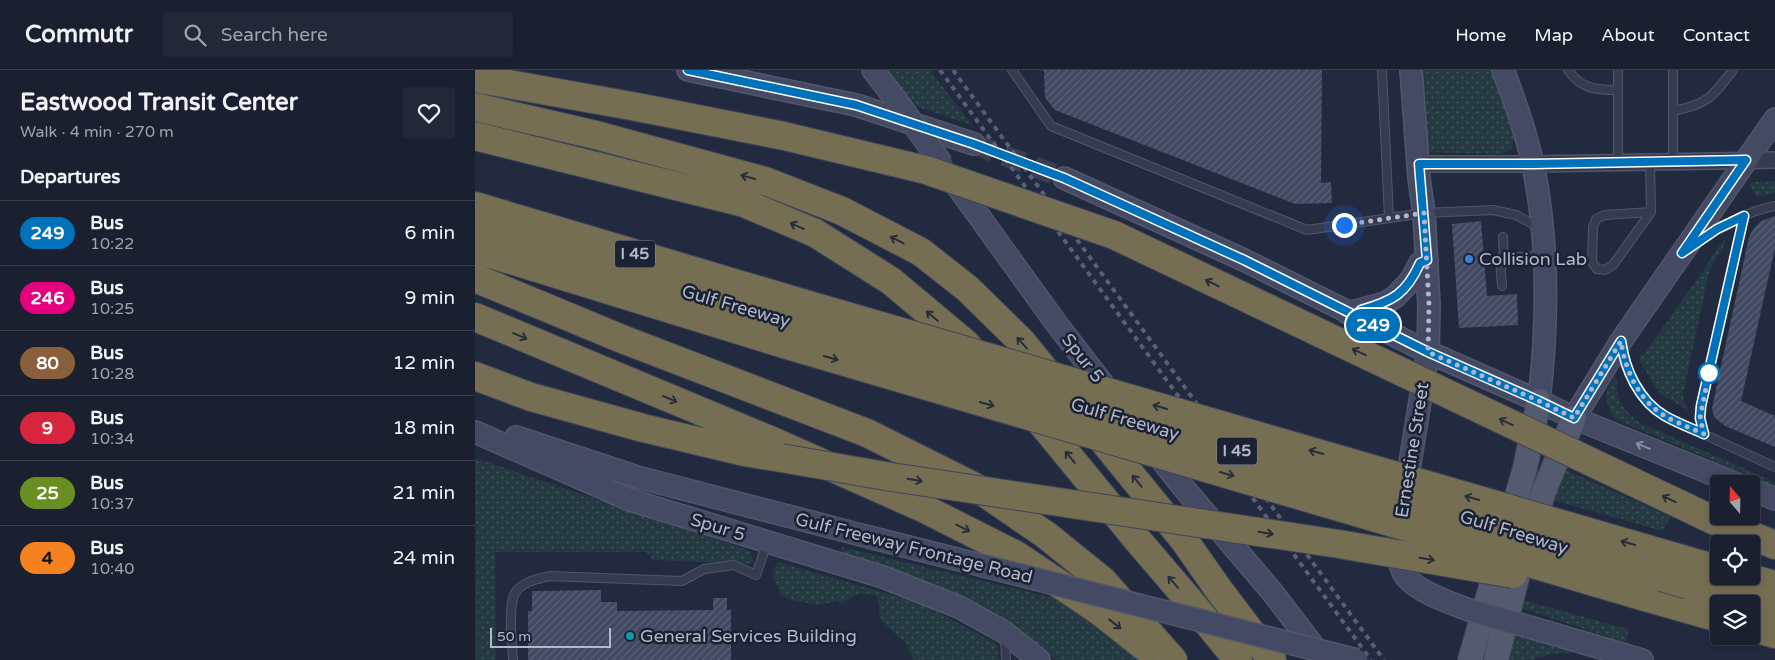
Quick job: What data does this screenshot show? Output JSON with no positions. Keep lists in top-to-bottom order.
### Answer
{
  "streets": {
    "highway": ["I 45", "Gulf Freeway"],
    "main road": ["Spur 5", "Ernestine Street", "Gulf Freeway Frontage Road"]
  },
  "places": ["Collision Lab", "General Services Building"],
  "lines": ["bus line 249"],
  "scale_bar": "50 m",
  "north": "top",
  "page": {
    "header": "Commutr",
    "search": "Search here",
    "nav": [
      "Home",
      "Map",
      "About",
      "Contact"
    ],
    "heading": [
      ["Eastwood Transit Center", "Walk · 4 min · 270 m"],
      "Departures"
    ],
    "on_map": "249",
    "list": [
      {
        "mark": "249",
        "name": "Bus",
        "note": "10:22",
        "value": "6 min"
      },
      {
        "mark": "246",
        "name": "Bus",
        "note": "10:25",
        "value": "9 min"
      },
      {
        "mark": "80",
        "name": "Bus",
        "note": "10:28",
        "value": "12 min"
      },
      {
        "mark": "9",
        "name": "Bus",
        "note": "10:34",
        "value": "18 min"
      },
      {
        "mark": "25",
        "name": "Bus",
        "note": "10:37",
        "value": "21 min"
      },
      {
        "mark": "4",
        "name": "Bus",
        "note": "10:40",
        "value": "24 min"
      }
    ],
    "scale": "50 m"
  }
}
